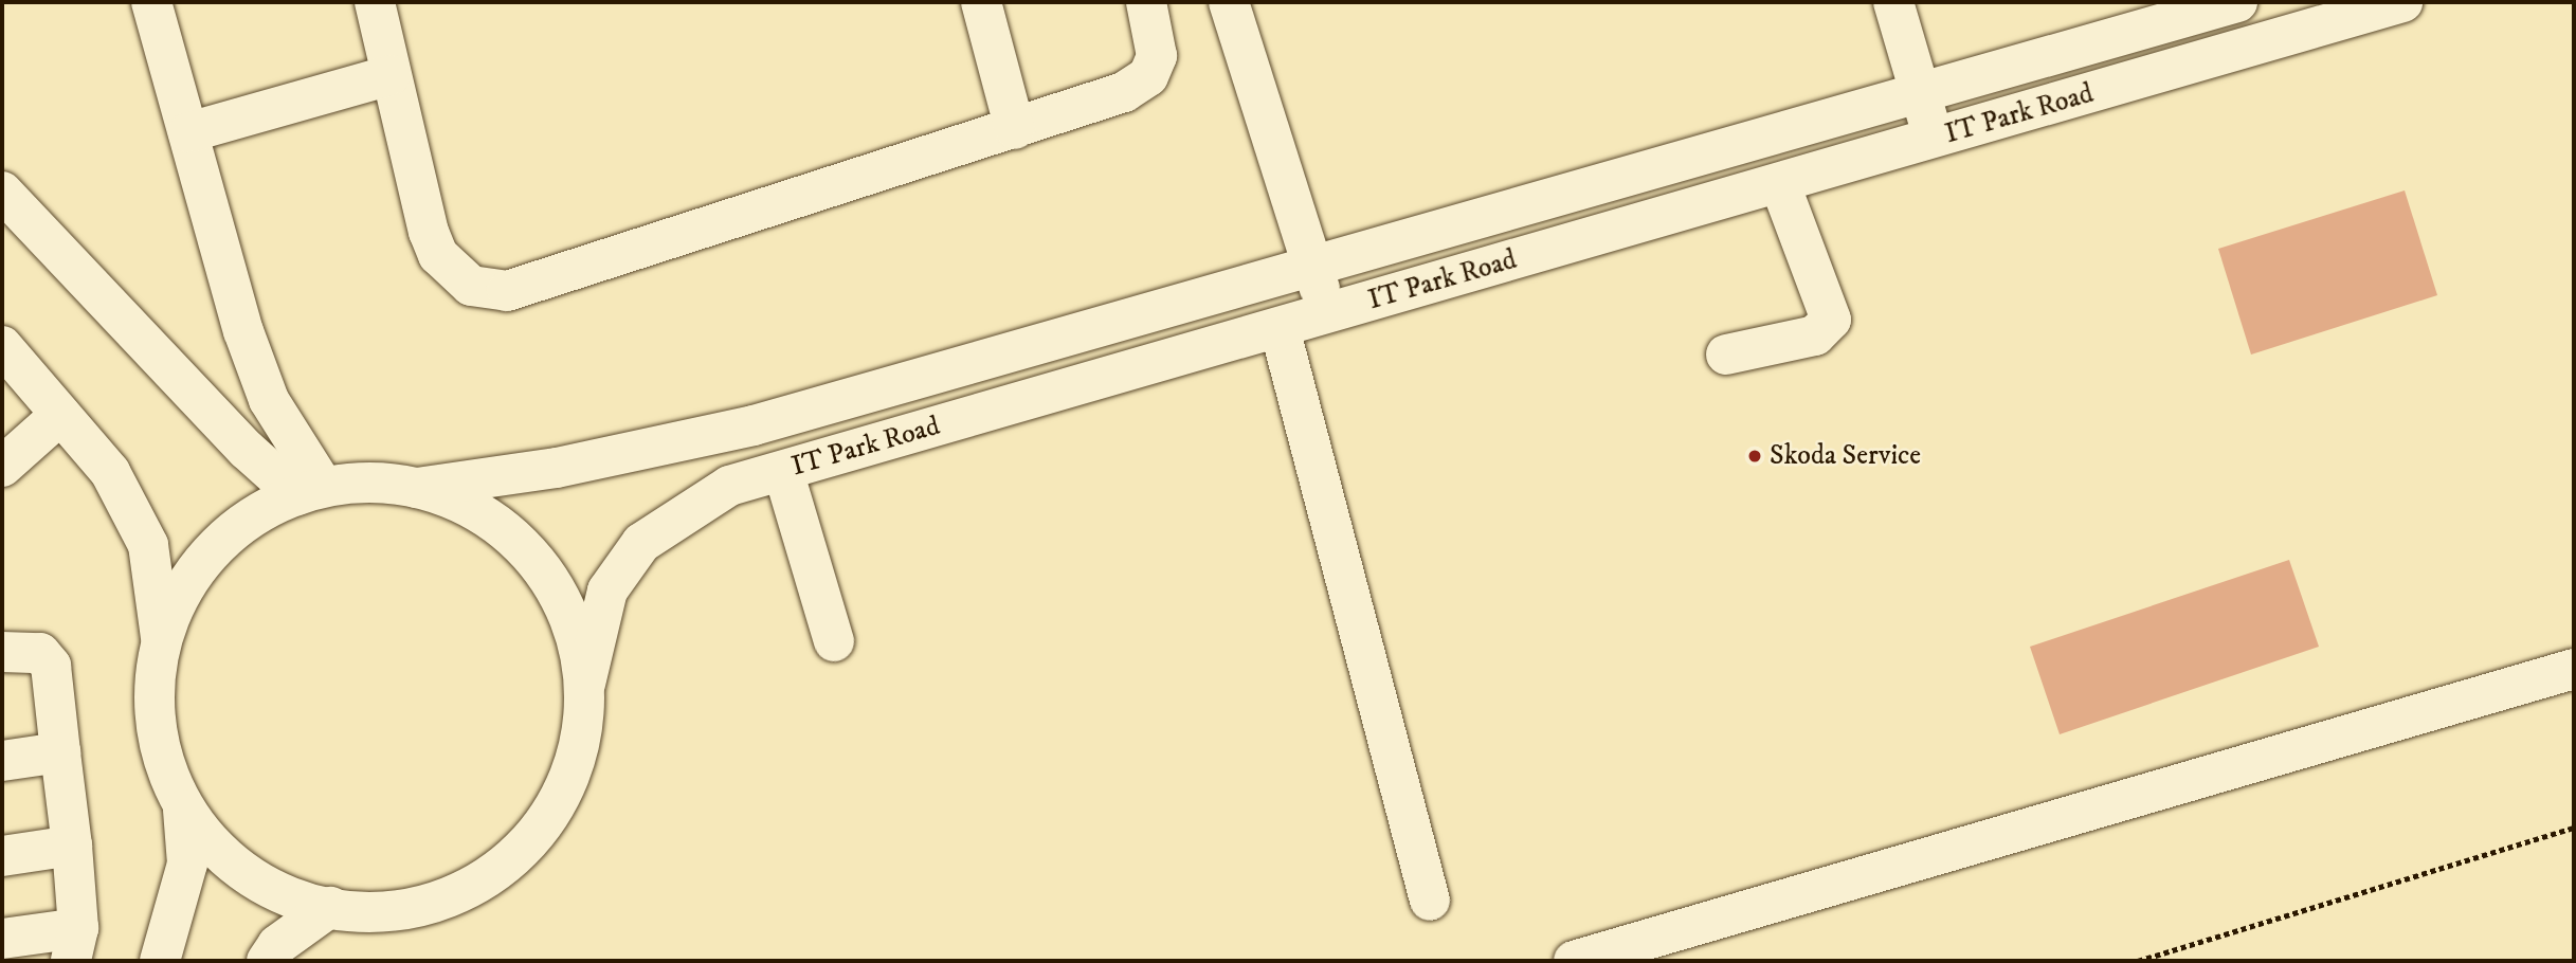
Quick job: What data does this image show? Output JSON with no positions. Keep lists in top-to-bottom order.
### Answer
{
  "streets": {
    "street": ["IT Park Road"]
  },
  "places": ["Skoda Service"]
}
